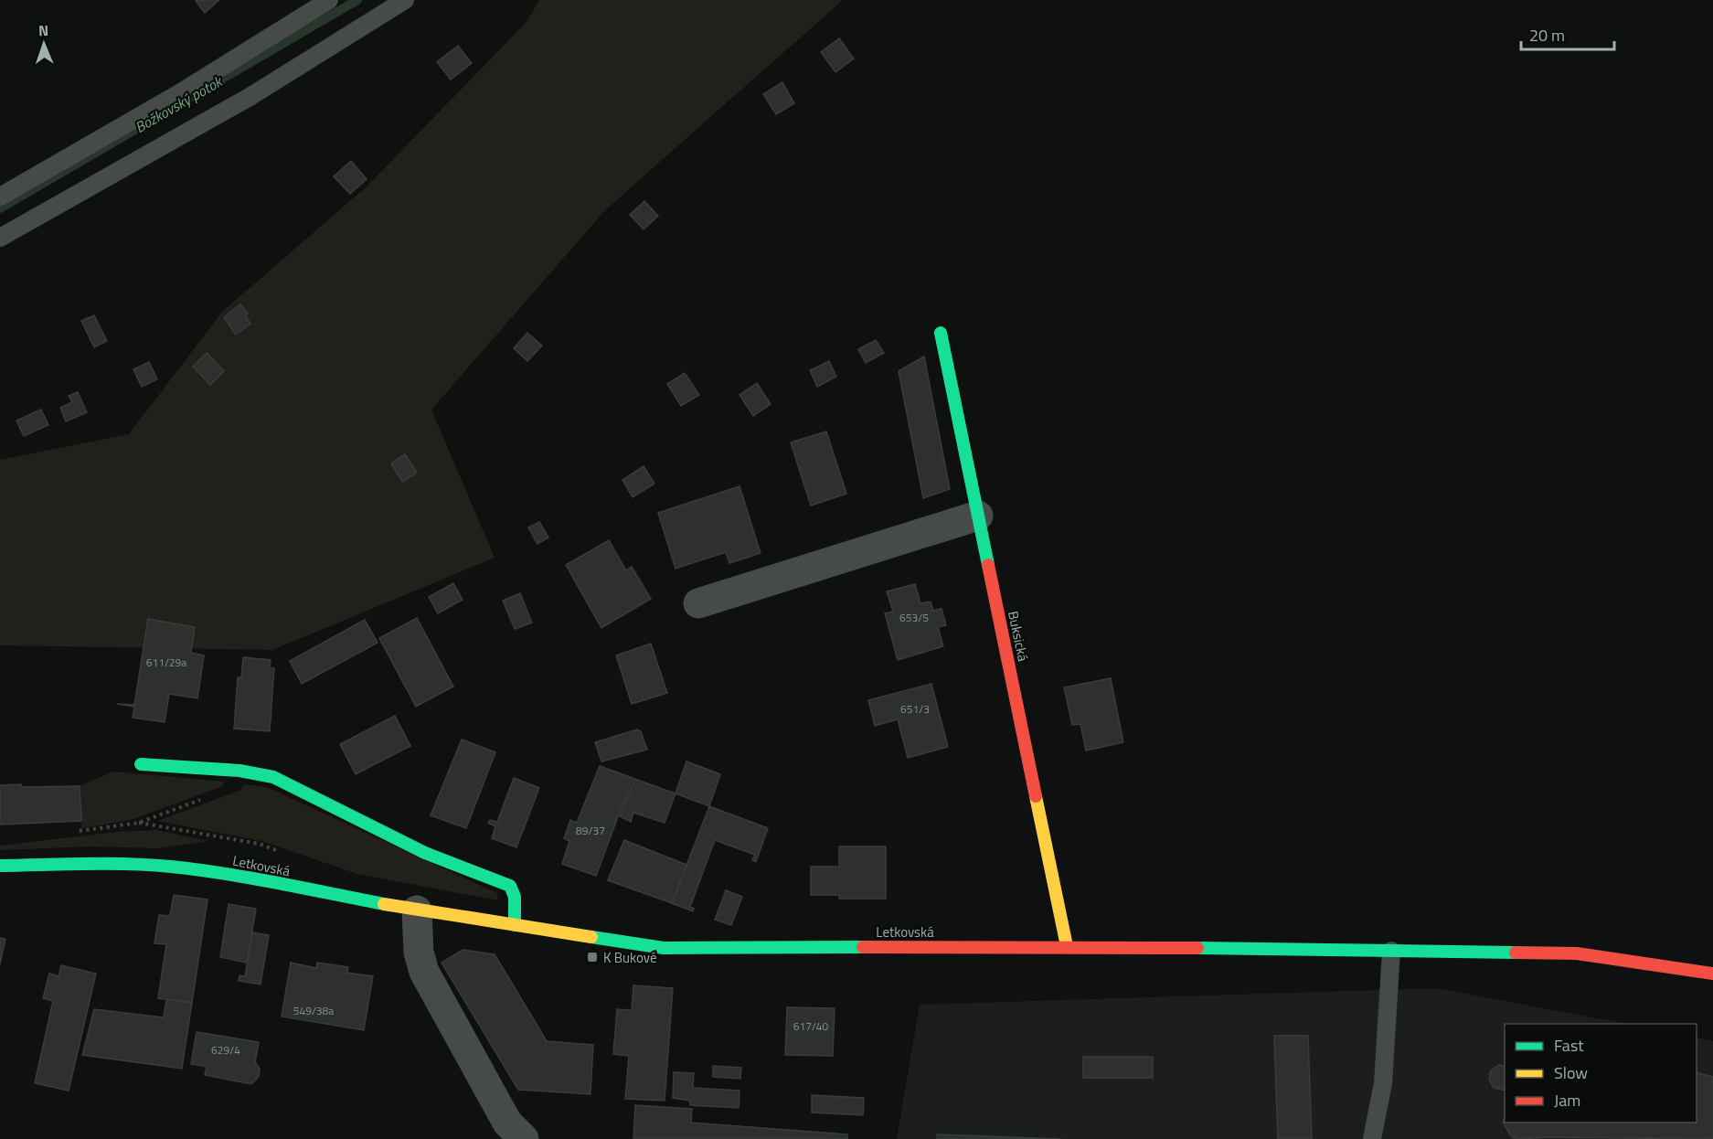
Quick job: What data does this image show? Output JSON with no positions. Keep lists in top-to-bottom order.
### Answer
{
  "streets": {
    "street": ["Buksická", "Letkovská"]
  },
  "crossings": [
    ["Buksická", "Letkovská"]
  ],
  "water": ["Božkovský potok"],
  "places": {
    "transit": ["K Bukové"]
  },
  "house_numbers": [
    "653/5",
    "611/29a",
    "651/3",
    "89/37",
    "549/38a",
    "617/40",
    "629/4"
  ],
  "legend": ["Fast", "Slow", "Jam"],
  "scale_bar": "20 m",
  "north": "top"
}
